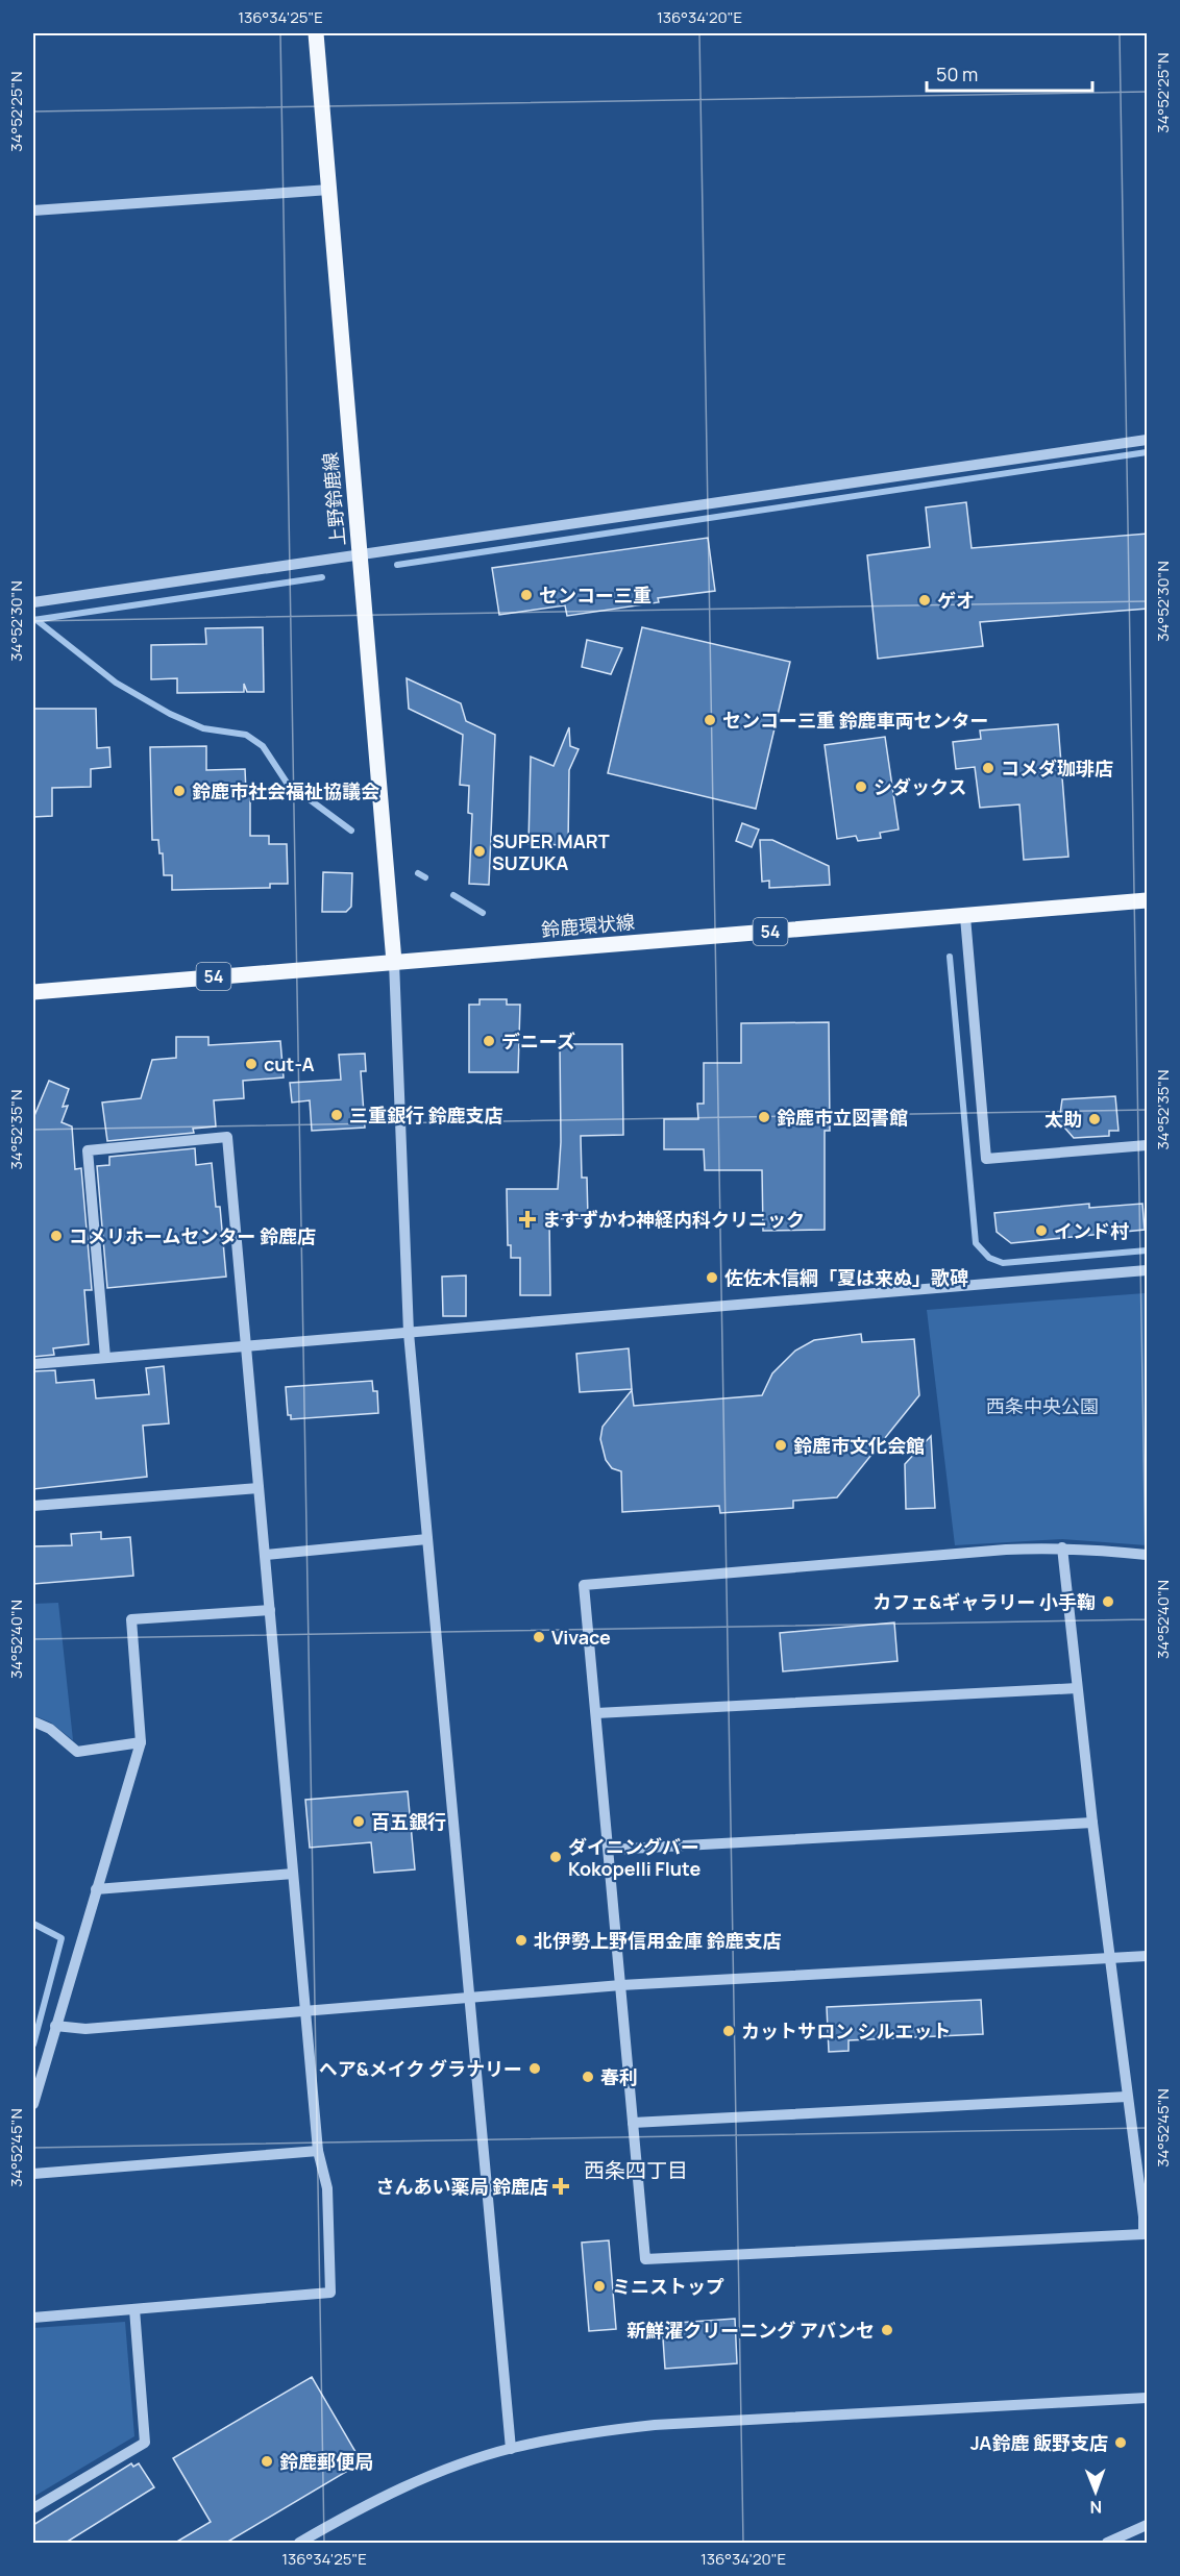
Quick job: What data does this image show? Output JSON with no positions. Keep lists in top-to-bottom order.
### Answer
{
  "streets": {
    "main road": ["上野鈴鹿線", "鈴鹿環状線", "54"]
  },
  "crossings": [
    ["上野鈴鹿線", "鈴鹿環状線"]
  ],
  "districts": ["西条四丁目"],
  "parks": ["西条中央公園"],
  "places": {
    "other": [
      "センコー三重",
      "ゲオ",
      "センコー三重 鈴鹿車両センター",
      "コメダ珈琲店",
      "シダックス",
      "鈴鹿市社会福祉協議会",
      "SUPER MART SUZUKA",
      "デニーズ",
      "cut-A",
      "三重銀行 鈴鹿支店",
      "鈴鹿市立図書館",
      "太助",
      "インド村",
      "コメリホームセンター 鈴鹿店",
      "佐佐木信綱「夏は来ぬ」歌碑",
      "鈴鹿市文化会館",
      "カフェ&ギャラリー 小手鞠",
      "Vivace",
      "百五銀行",
      "ダイニングバー Kokopelli Flute",
      "北伊勢上野信用金庫 鈴鹿支店",
      "カットサロン シルエット",
      "ヘア&メイク グラナリー",
      "春利",
      "ミニストップ",
      "新鮮濯クリーニング アバンセ",
      "JA鈴鹿 飯野支店",
      "鈴鹿郵便局"
    ],
    "health": ["ますずかわ神経内科クリニック", "さんあい薬局 鈴鹿店"]
  },
  "scale_bar": "50 m",
  "north": "bottom",
  "coordinates": [
    "136°34'25\"E",
    "136°34'20\"E",
    "34°52'25\"N",
    "34°52'30\"N",
    "34°52'35\"N",
    "34°52'40\"N",
    "34°52'45\"N"
  ]
}
